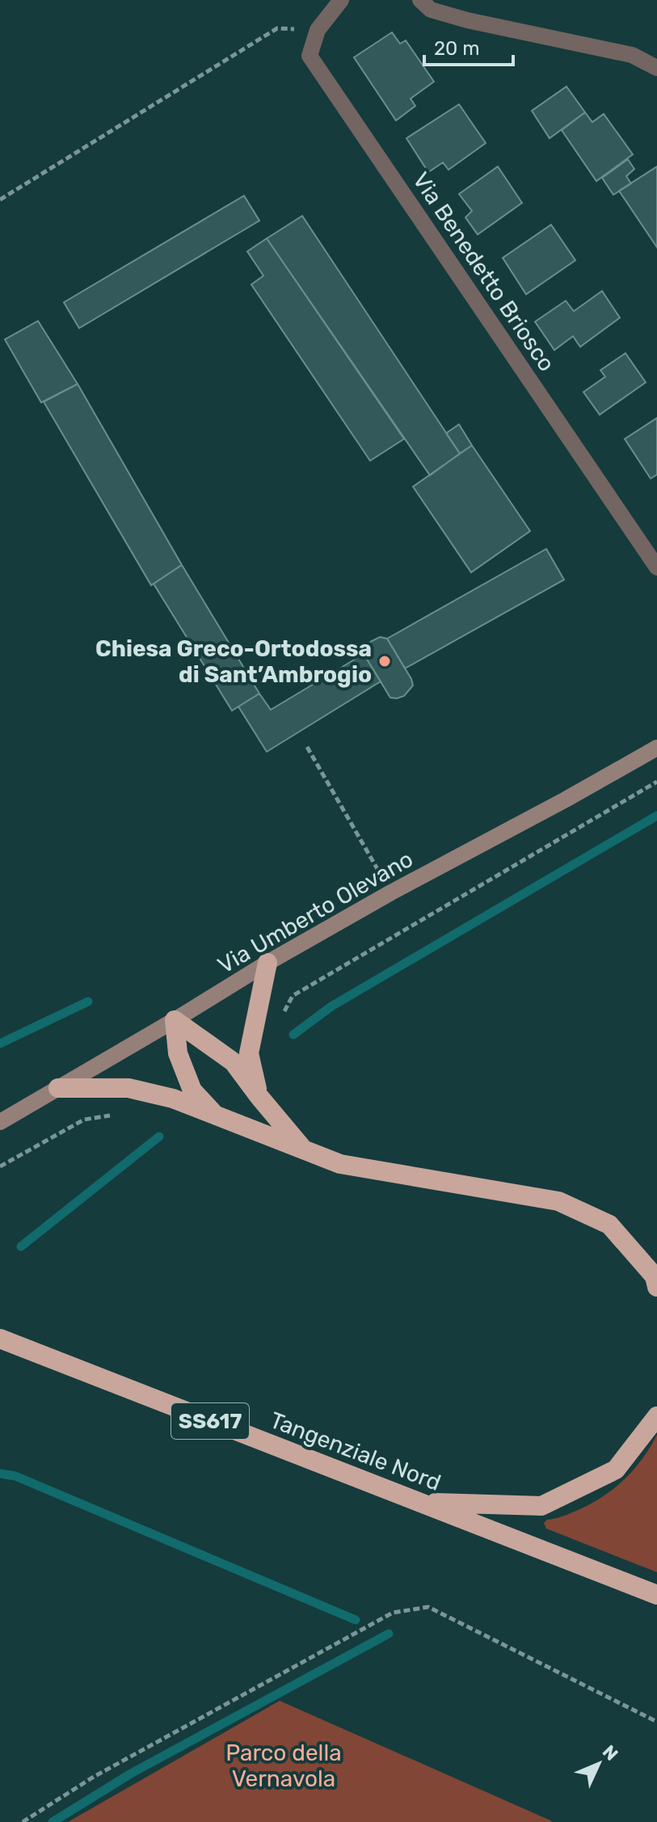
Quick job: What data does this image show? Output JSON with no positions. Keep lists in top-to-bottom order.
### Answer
{
  "streets": {
    "highway": ["SS617", "Tangenziale Nord"],
    "street": ["Via Benedetto Briosco", "Via Umberto Olevano"]
  },
  "parks": ["Parco della Vernavola"],
  "places": ["Chiesa Greco-Ortodossa di Sant’Ambrogio"],
  "scale_bar": "20 m",
  "north": "top right"
}
